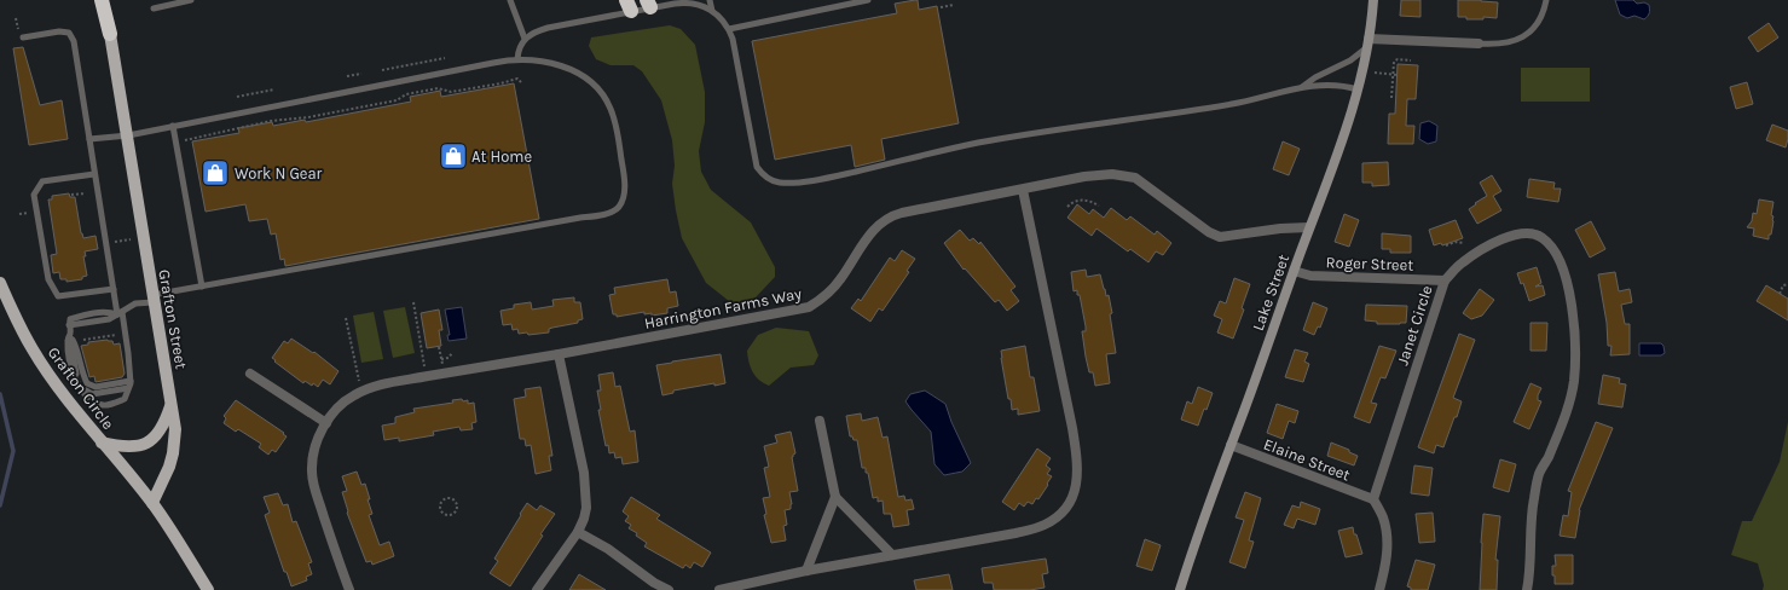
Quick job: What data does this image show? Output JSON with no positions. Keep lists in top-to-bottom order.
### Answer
{
  "streets": {
    "main road": ["Grafton Street", "Grafton Circle"],
    "street": [
      "Roger Street",
      "Lake Street",
      "Harrington Farms Way",
      "Janet Circle",
      "Elaine Street"
    ]
  },
  "crossings": [
    ["Roger Street", "Lake Street"],
    ["Roger Street", "Janet Circle"],
    ["Lake Street", "Harrington Farms Way"],
    ["Lake Street", "Elaine Street"],
    ["Grafton Street", "Grafton Circle"],
    ["Janet Circle", "Elaine Street"]
  ],
  "places": {
    "shop": ["At Home", "Work N Gear"]
  }
}
